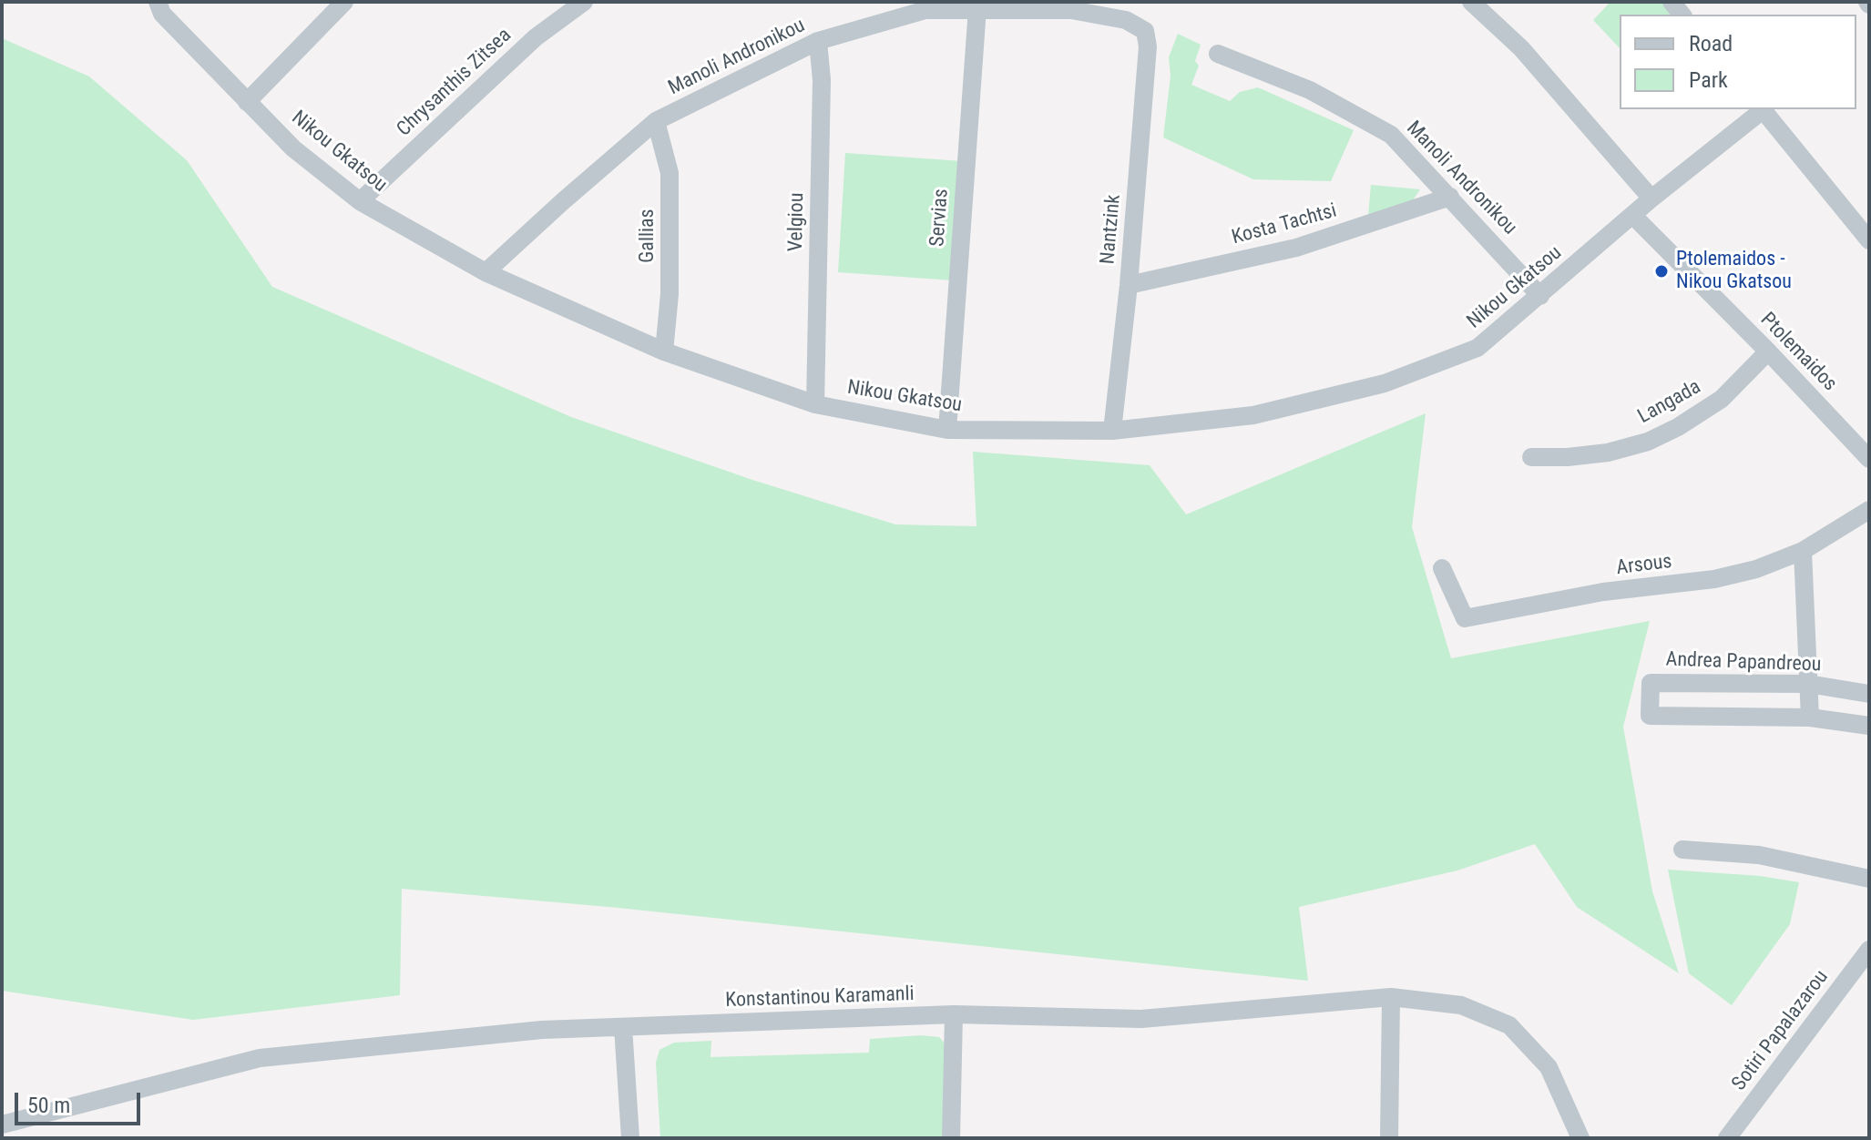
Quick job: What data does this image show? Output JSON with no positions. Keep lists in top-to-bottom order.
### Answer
{
  "streets": {
    "street": [
      "Manoli Andronikou",
      "Chrysanthis Zitsea",
      "Nikou Gkatsou",
      "Servias",
      "Velgiou",
      "Kosta Tachtsi",
      "Nantzink",
      "Gallias",
      "Ptolemaidos",
      "Langada",
      "Arsous",
      "Andrea Papandreou",
      "Konstantinou Karamanli",
      "Sotiri Papalazarou"
    ]
  },
  "crossings": [
    ["Manoli Andronikou", "Nikou Gkatsou"],
    ["Manoli Andronikou", "Servias"],
    ["Manoli Andronikou", "Velgiou"],
    ["Manoli Andronikou", "Kosta Tachtsi"],
    ["Manoli Andronikou", "Nantzink"],
    ["Manoli Andronikou", "Gallias"],
    ["Chrysanthis Zitsea", "Nikou Gkatsou"],
    ["Nikou Gkatsou", "Servias"],
    ["Nikou Gkatsou", "Velgiou"],
    ["Nikou Gkatsou", "Nantzink"],
    ["Nikou Gkatsou", "Gallias"],
    ["Nikou Gkatsou", "Ptolemaidos"],
    ["Kosta Tachtsi", "Nantzink"],
    ["Ptolemaidos", "Langada"]
  ],
  "places": ["Ptolemaidos - Nikou Gkatsou"],
  "legend": ["Road", "Park"],
  "scale_bar": "50 m"
}
